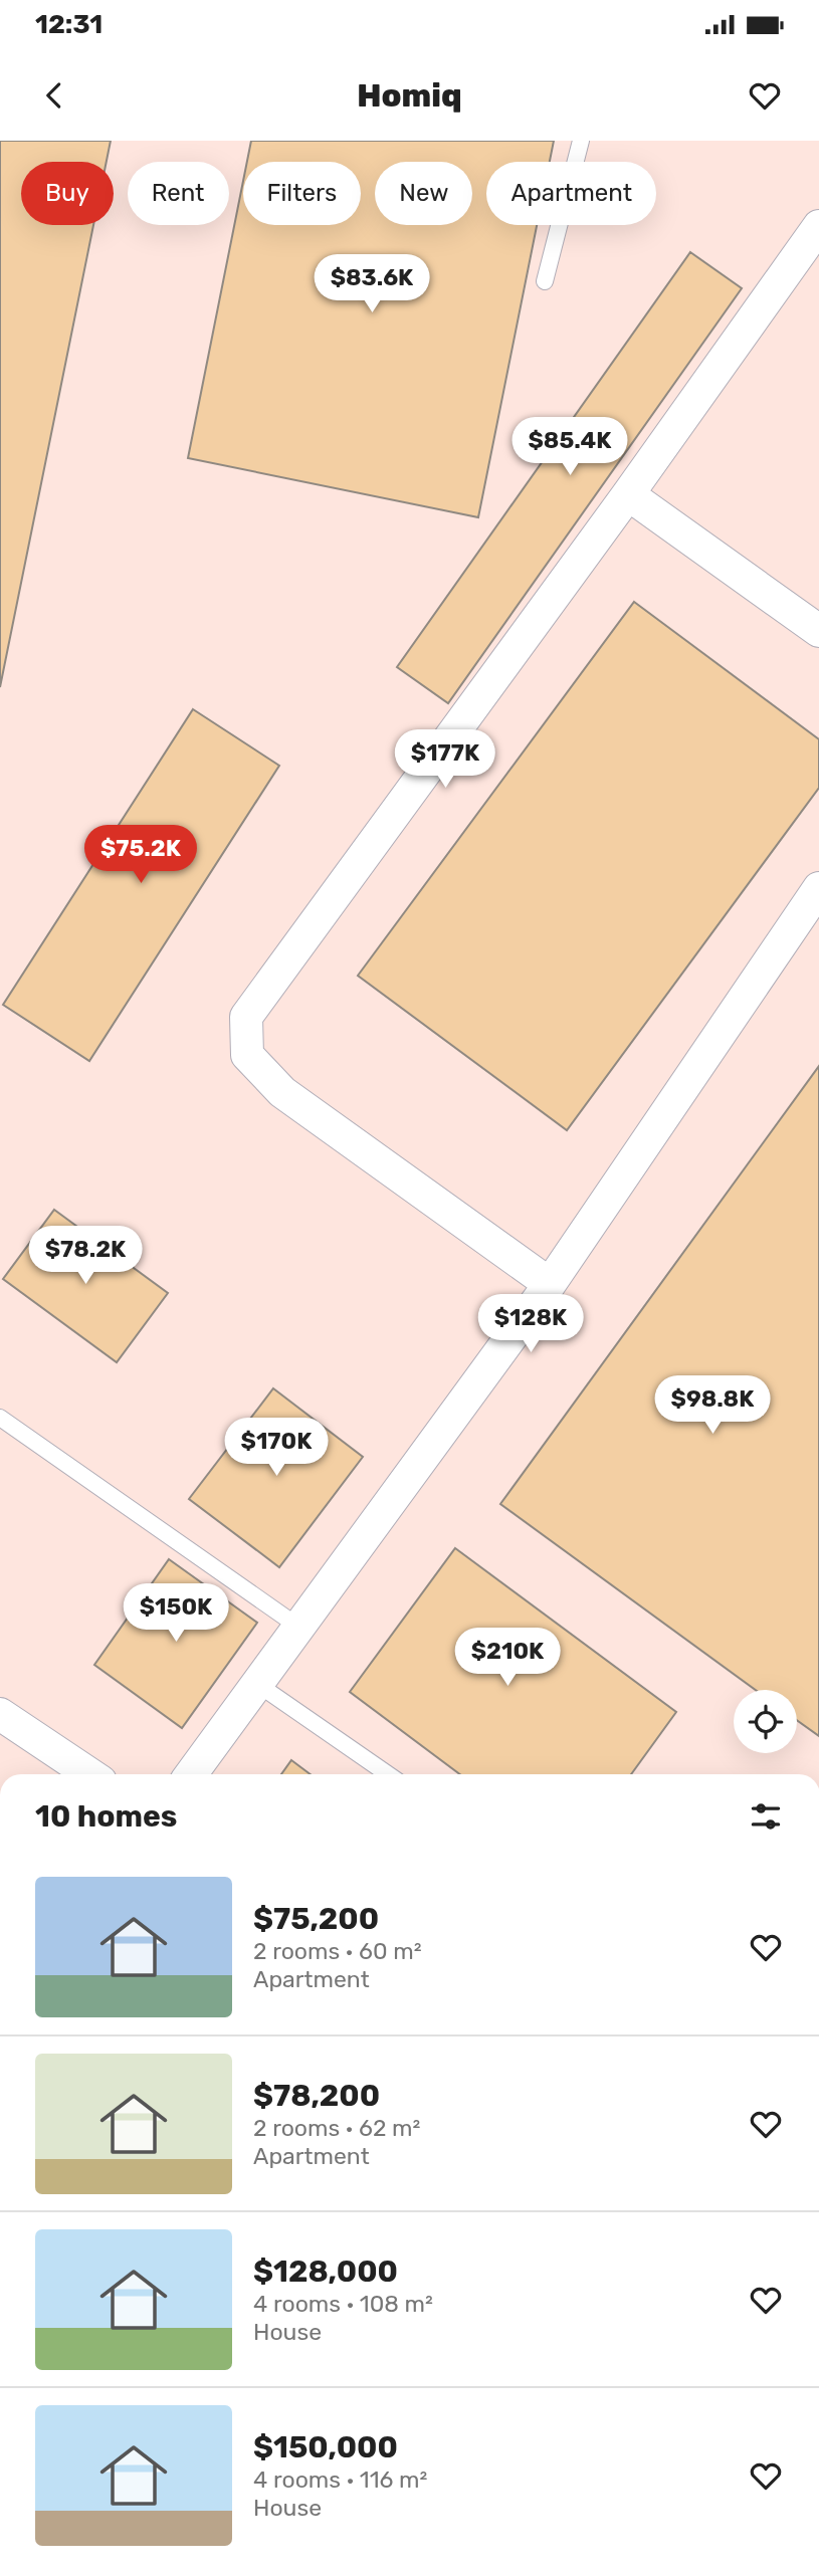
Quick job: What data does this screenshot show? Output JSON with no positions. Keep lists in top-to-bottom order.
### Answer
{
  "page": {
    "status": "12:31",
    "header": "Homiq",
    "chip": [
      "Buy",
      "Rent",
      "Filters",
      "New",
      "Apartment"
    ],
    "price": [
      "$83.6K",
      "$85.4K",
      "$177K",
      "$75.2K",
      "$78.2K",
      "$128K",
      "$98.8K",
      "$170K",
      "$150K",
      "$210K"
    ],
    "heading": "10 homes",
    "list": [
      {
        "name": "$75,200",
        "note": "2 rooms · 60 m² · Apartment"
      },
      {
        "name": "$78,200",
        "note": "2 rooms · 62 m² · Apartment"
      },
      {
        "name": "$128,000",
        "note": "4 rooms · 108 m² · House"
      },
      {
        "name": "$150,000",
        "note": "4 rooms · 116 m² · House"
      }
    ]
  }
}
